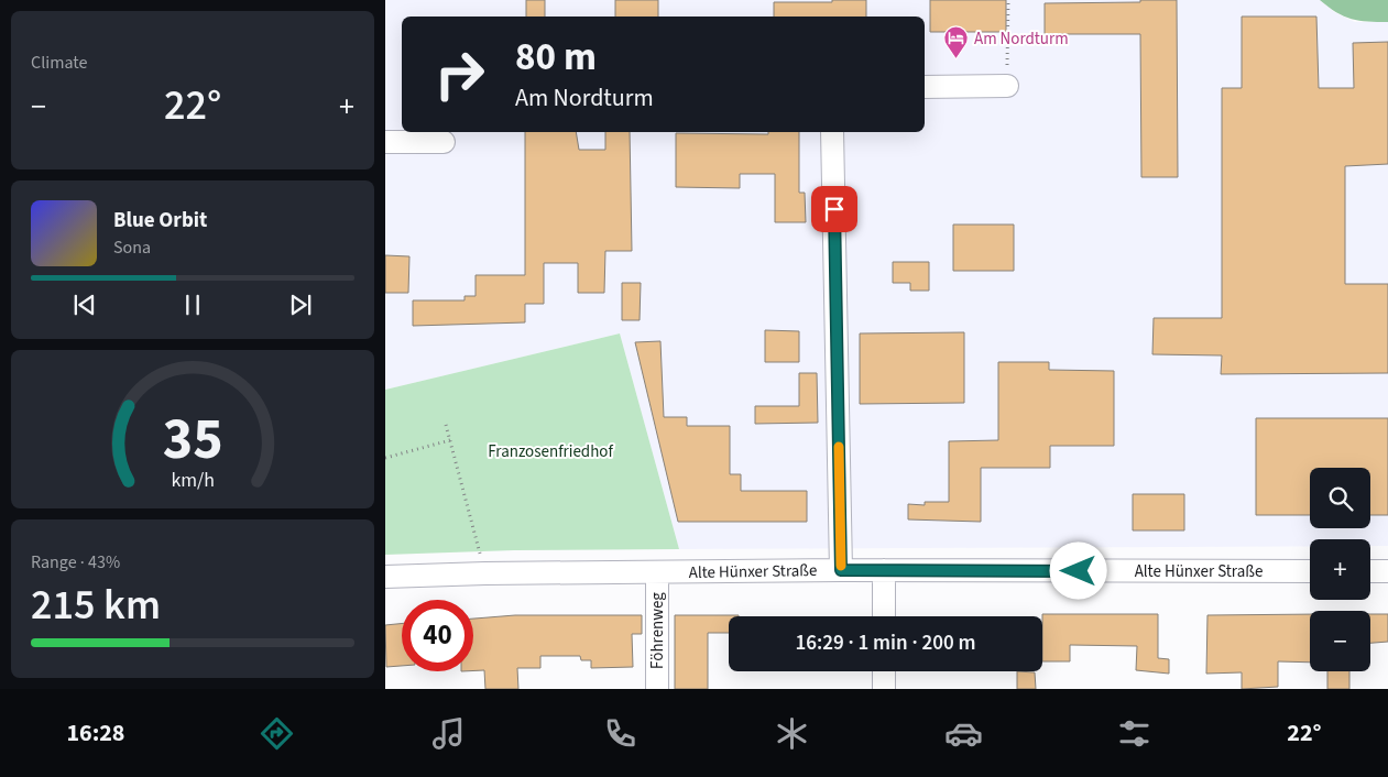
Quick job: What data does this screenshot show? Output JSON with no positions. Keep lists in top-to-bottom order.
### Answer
{
  "streets": {
    "street": ["Alte Hünxer Straße", "Föhrenweg"]
  },
  "crossings": [
    ["Alte Hünxer Straße", "Föhrenweg"]
  ],
  "parks": ["Franzosenfriedhof"],
  "places": {
    "hotel": ["Am Nordturm"]
  },
  "page": {
    "tile": [
      "Climate",
      ["Range · 43%", "215 km"]
    ],
    "turn": ["80 m", "Am Nordturm"],
    "heat": ["−", "22°", "+"],
    "song": ["Blue Orbit", "Sona"],
    "map_buttons": ["+", "−"],
    "limit": "40",
    "trip": "16:29 · 1 min · 200 m",
    "tabs": ["16:28", "22°"],
    "gauge": ["35", "km/h"]
  }
}
